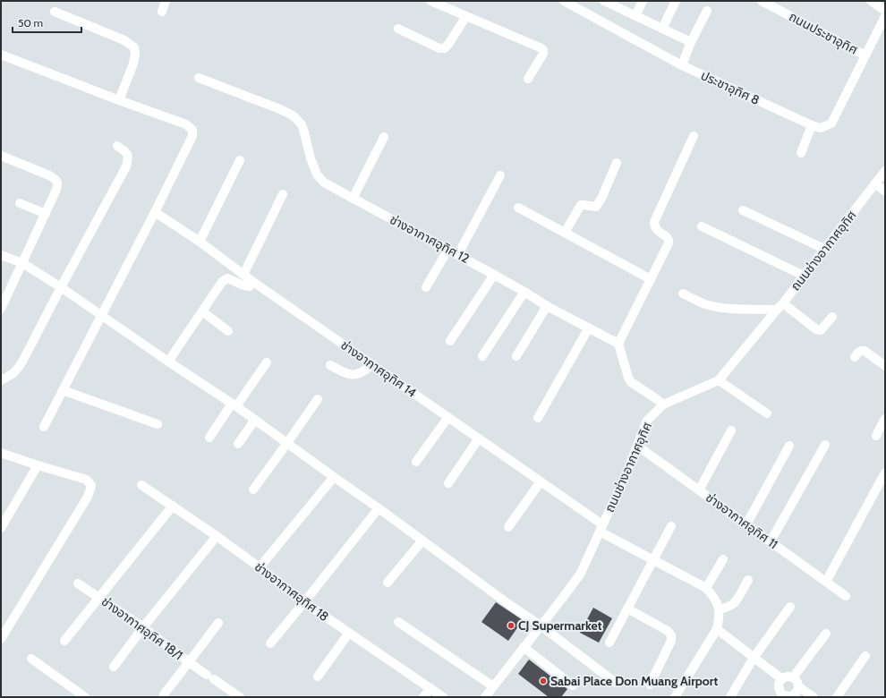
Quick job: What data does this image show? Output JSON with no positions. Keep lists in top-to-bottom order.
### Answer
{
  "streets": {
    "street": [
      "ถนนประชาอุทิศ",
      "ประชาอุทิศ 8",
      "ช่างอากาศอุทิศ 12",
      "ถนนช่างอากาศอุทิศ",
      "ช่างอากาศอุทิศ 14",
      "ช่างอากาศอุทิศ 11",
      "ช่างอากาศอุทิศ 18",
      "ช่างอากาศอุทิศ 18/1"
    ]
  },
  "crossings": [
    ["ถนนประชาอุทิศ", "ประชาอุทิศ 8"],
    ["ถนนช่างอากาศอุทิศ", "ช่างอากาศอุทิศ 14"],
    ["ถนนช่างอากาศอุทิศ", "ช่างอากาศอุทิศ 11"]
  ],
  "places": ["CJ Supermarket", "Sabai Place Don Muang Airport"],
  "scale_bar": "50 m"
}
